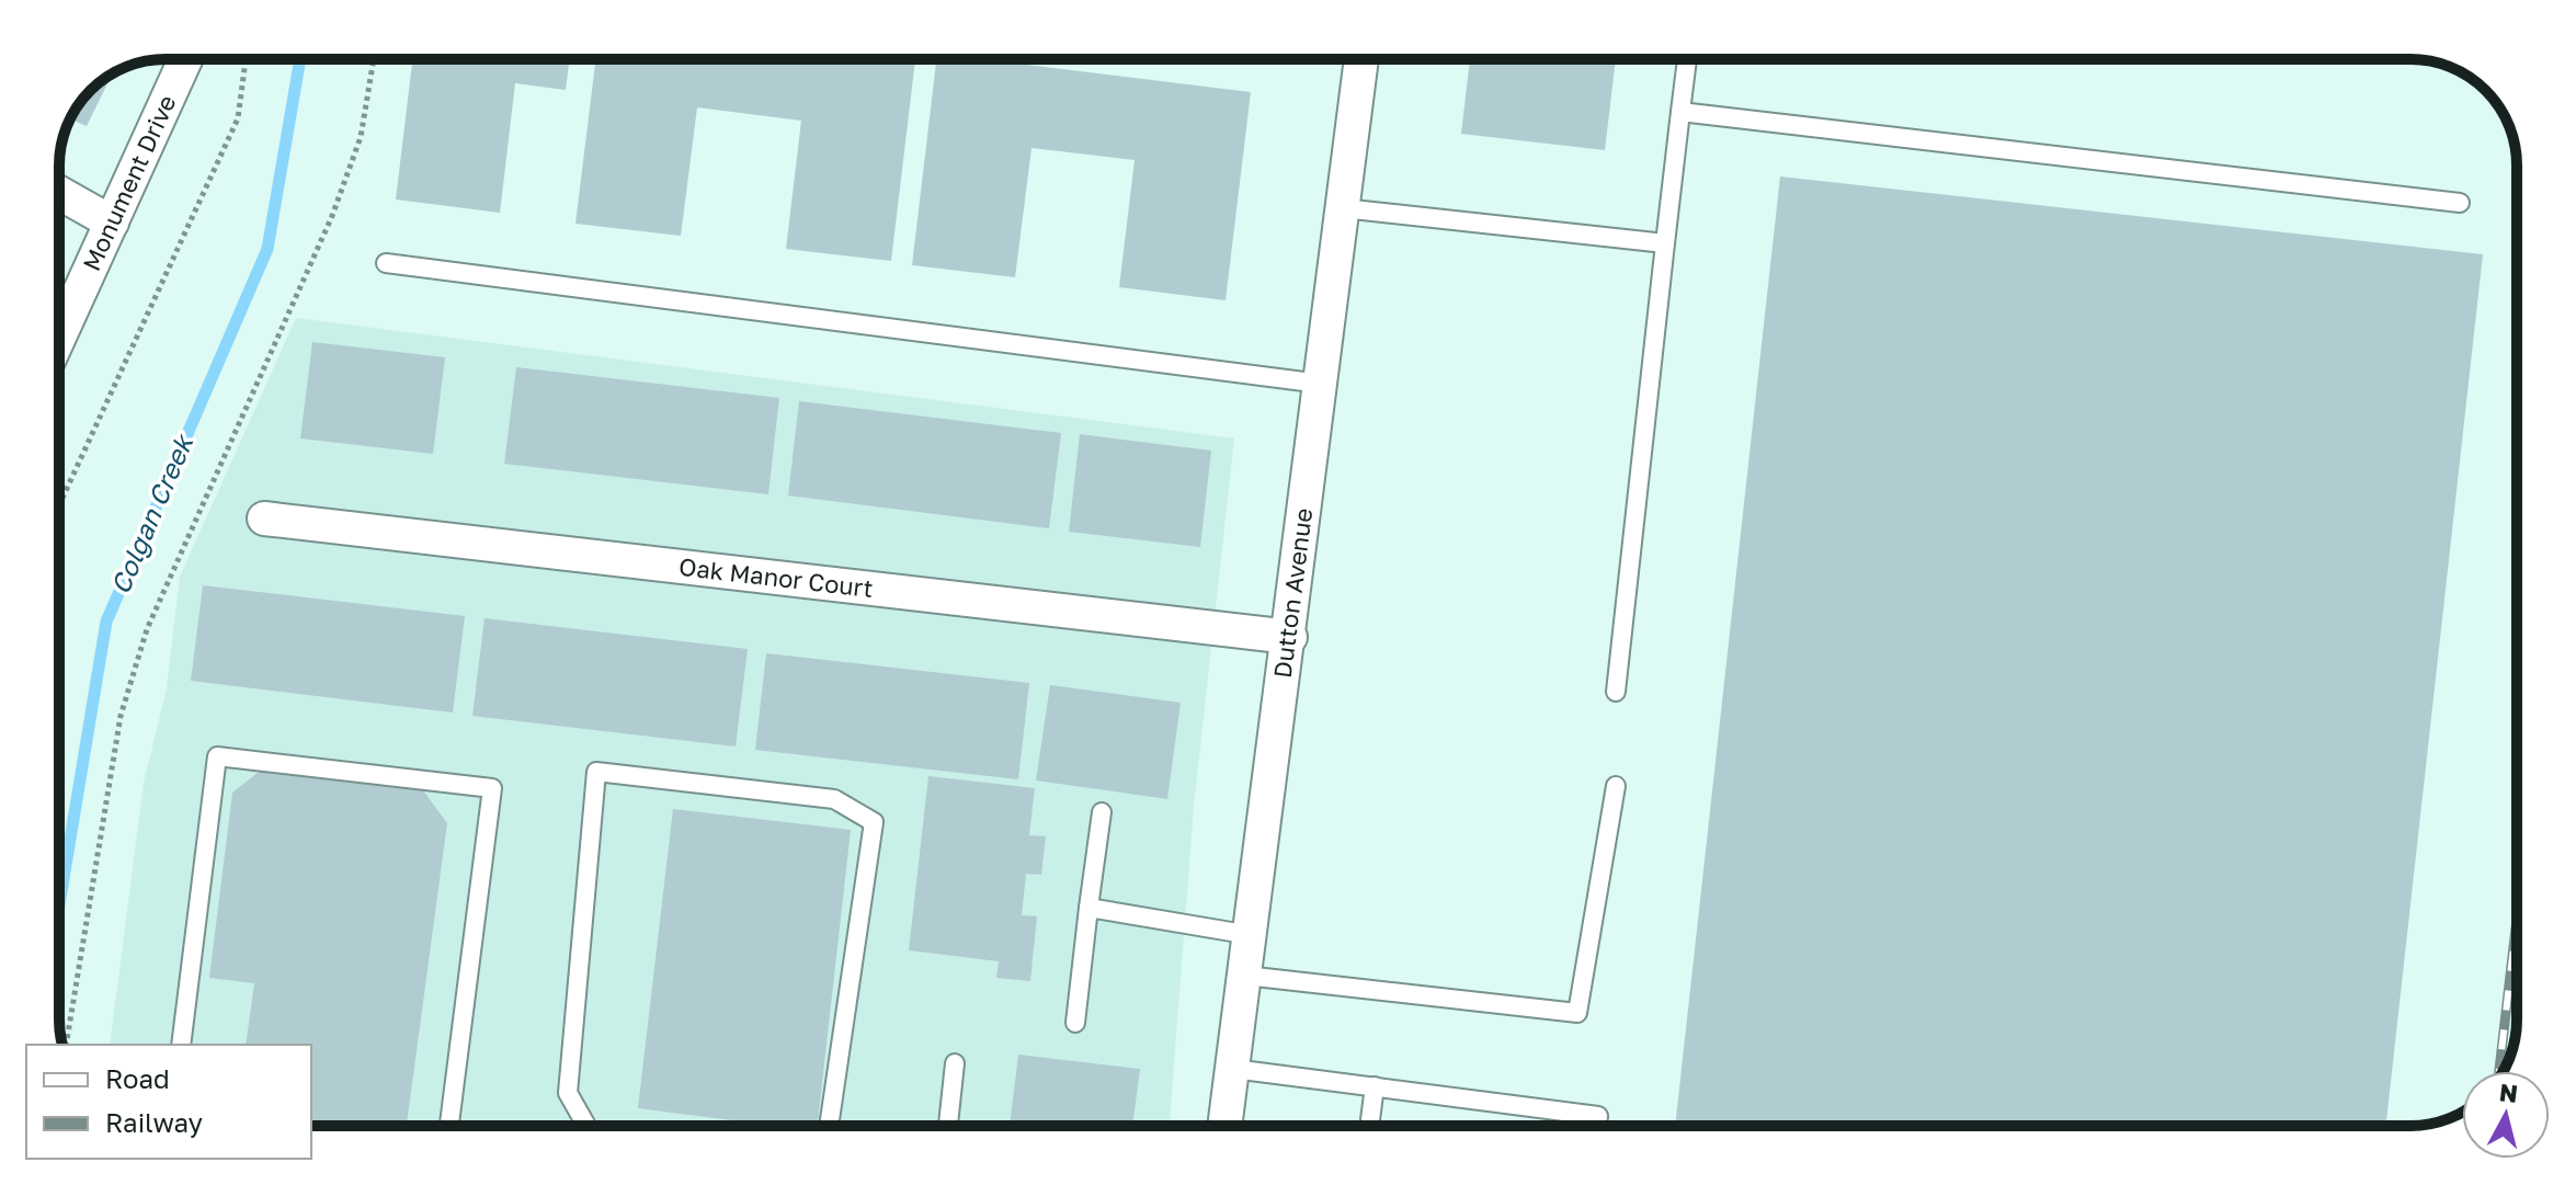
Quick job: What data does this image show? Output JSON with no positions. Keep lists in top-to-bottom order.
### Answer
{
  "streets": {
    "street": ["Monument Drive", "Oak Manor Court", "Dutton Avenue"]
  },
  "crossings": [
    ["Oak Manor Court", "Dutton Avenue"]
  ],
  "water": ["Colgan Creek"],
  "legend": ["Road", "Railway"],
  "north": "top"
}
